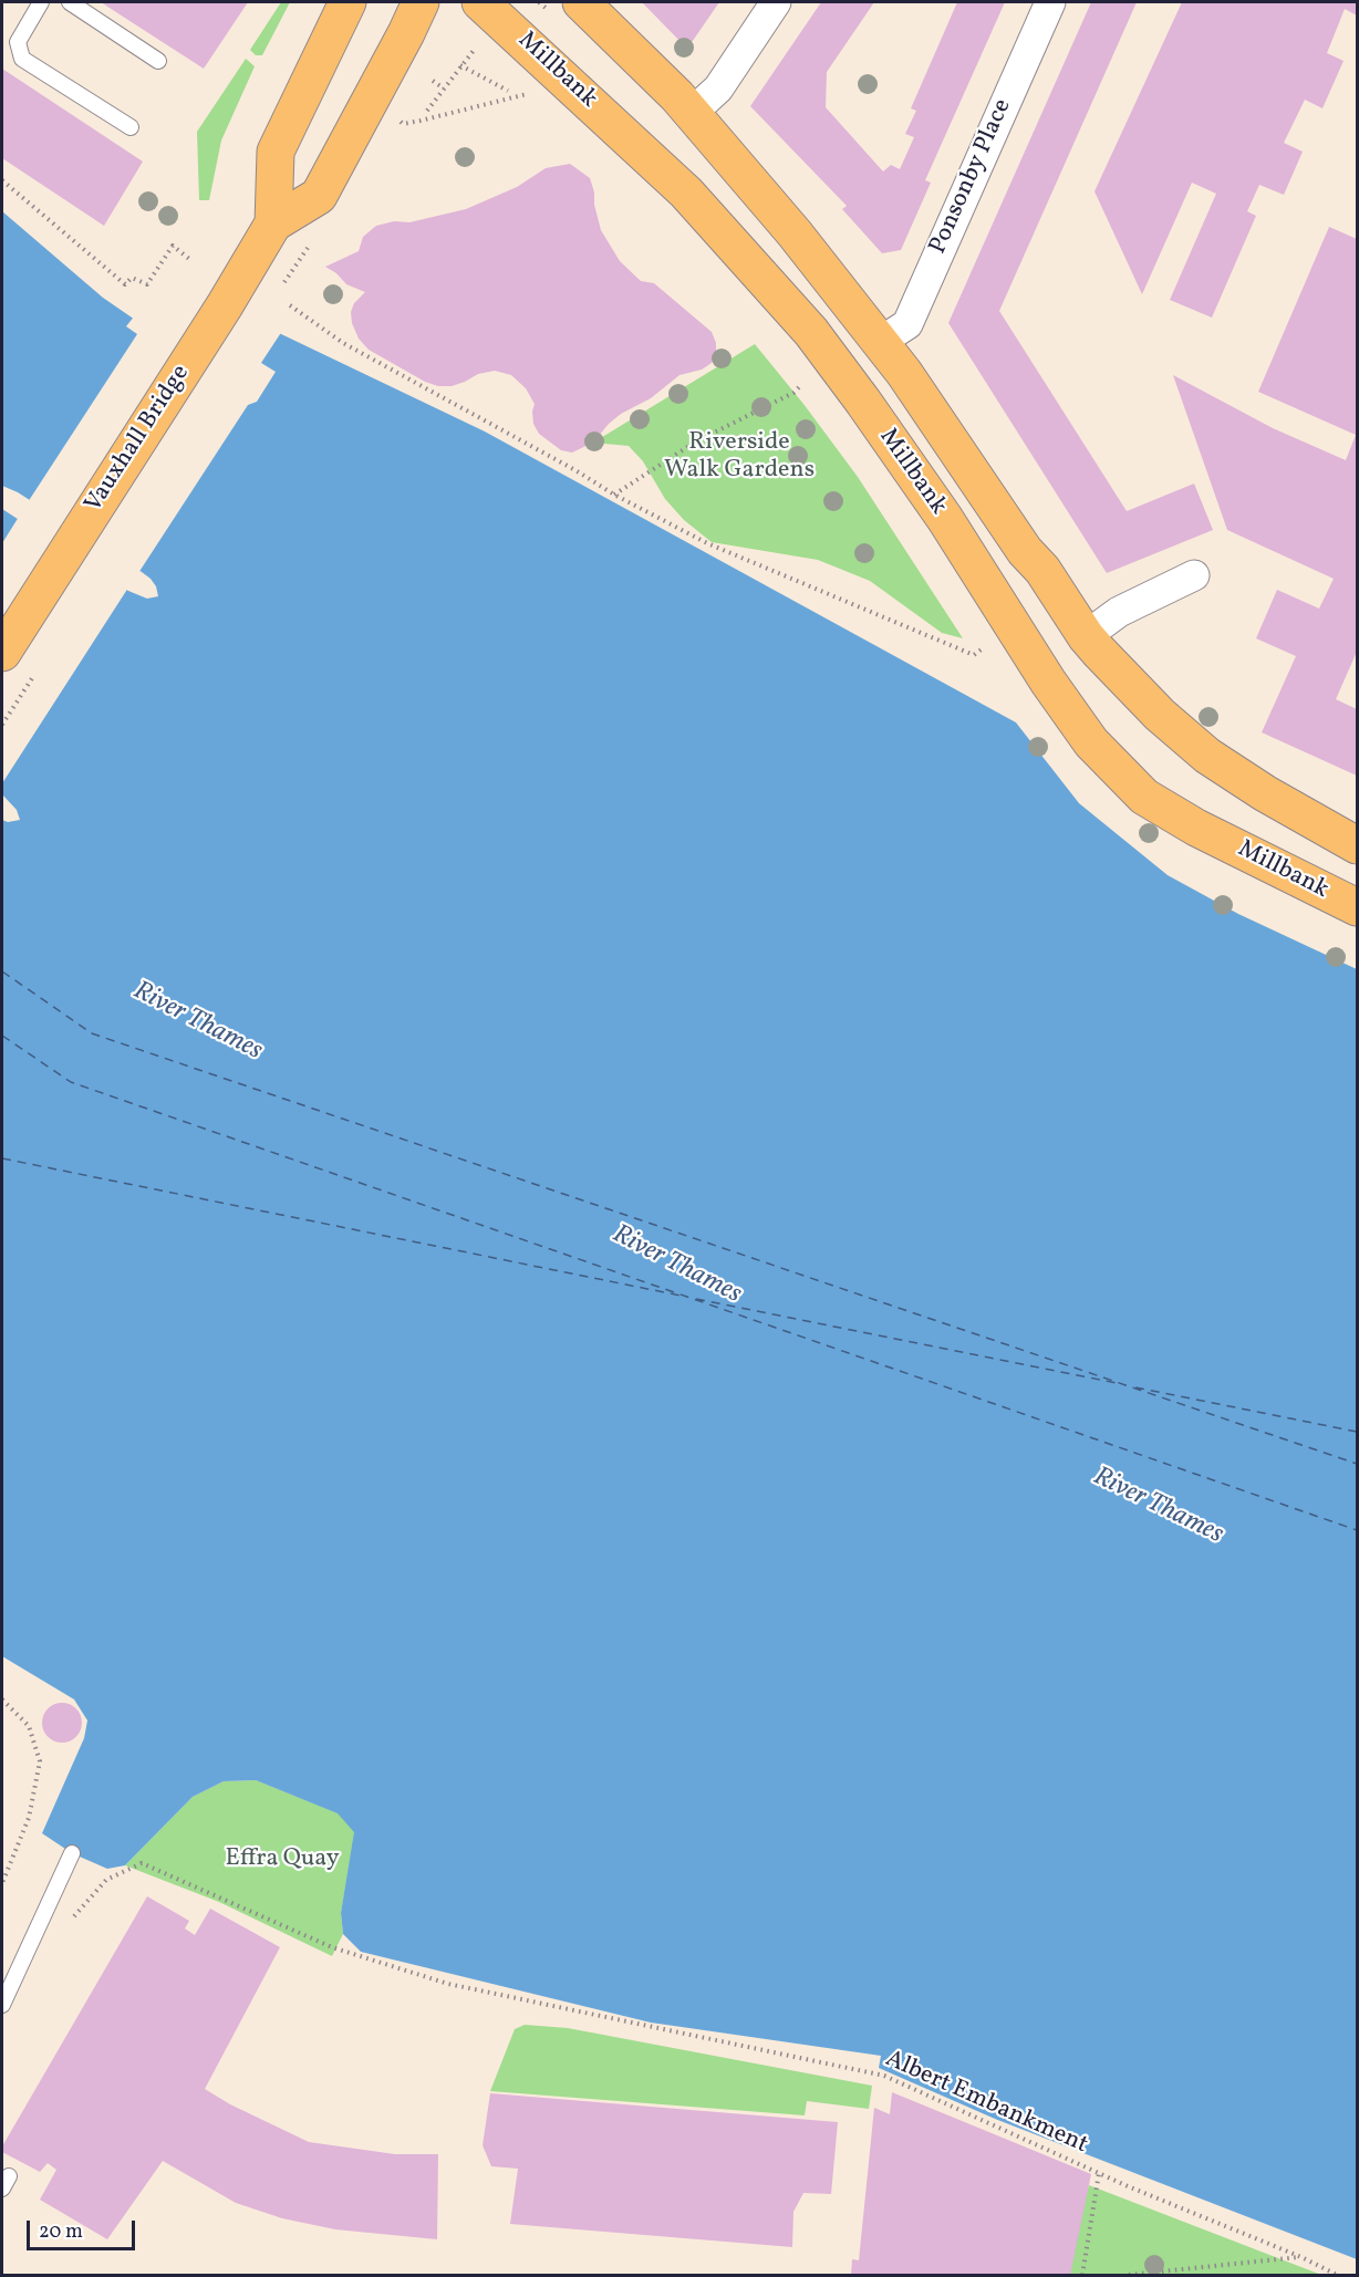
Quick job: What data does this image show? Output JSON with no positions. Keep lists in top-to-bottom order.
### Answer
{
  "streets": {
    "main road": ["Millbank", "Vauxhall Bridge"],
    "street": ["Ponsonby Place"],
    "path": ["Albert Embankment"]
  },
  "crossings": [
    ["Millbank", "Ponsonby Place"]
  ],
  "water": ["River Thames"],
  "parks": ["Riverside Walk Gardens", "Effra Quay"],
  "scale_bar": "20 m"
}
